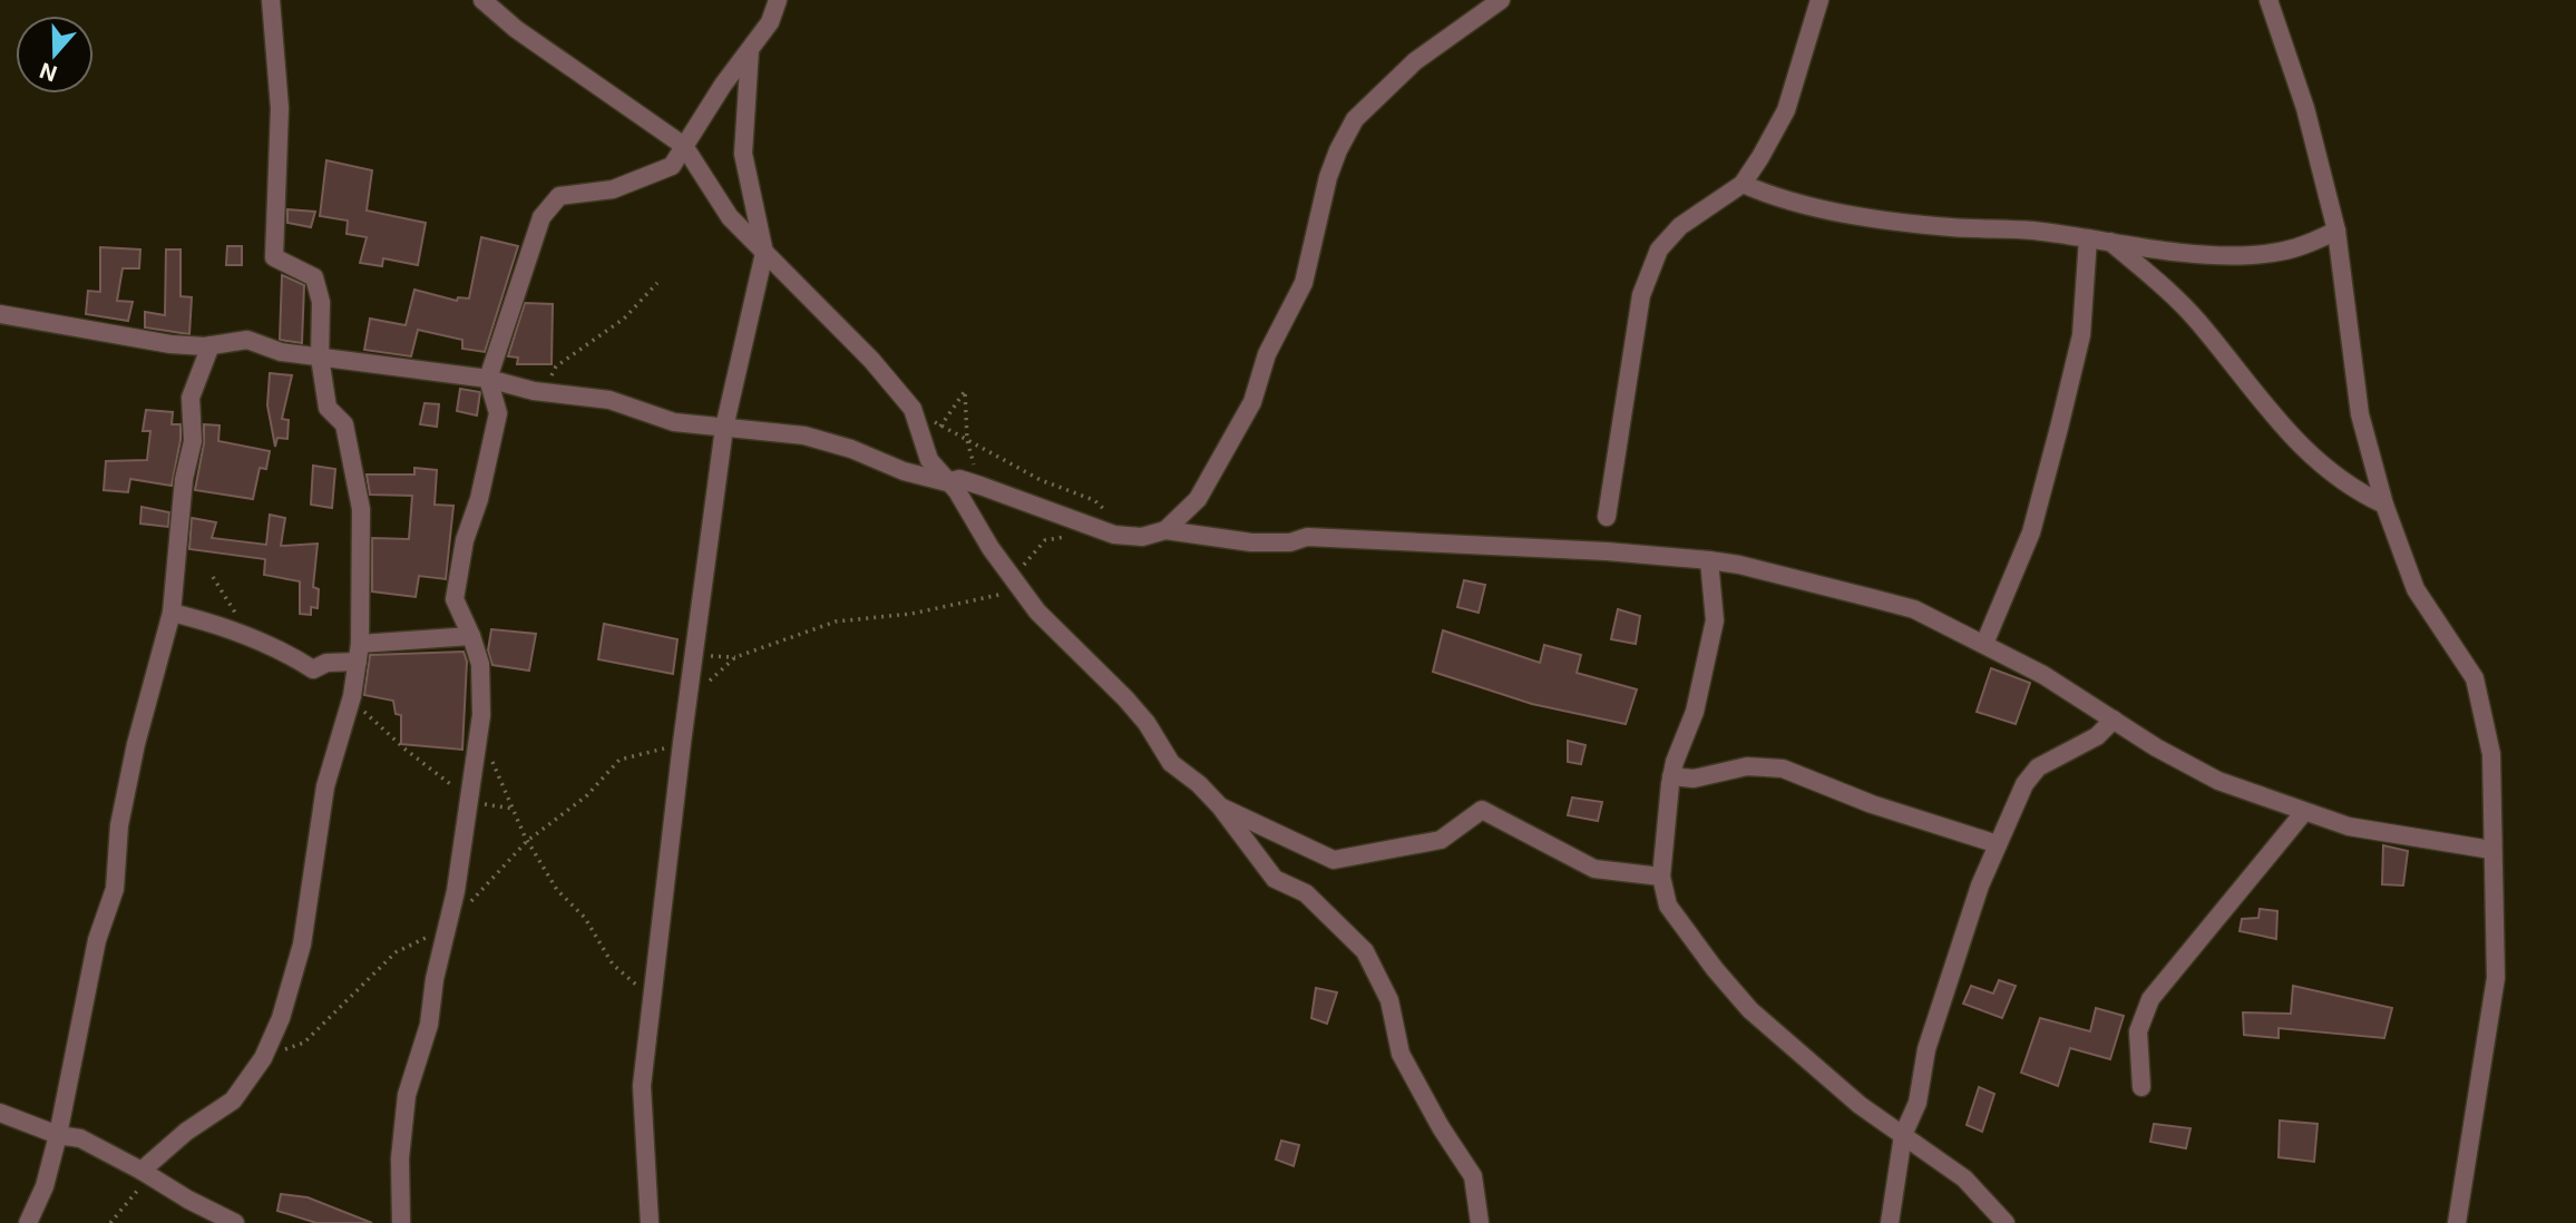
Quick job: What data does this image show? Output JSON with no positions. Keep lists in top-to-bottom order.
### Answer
{
  "north": "bottom"
}
